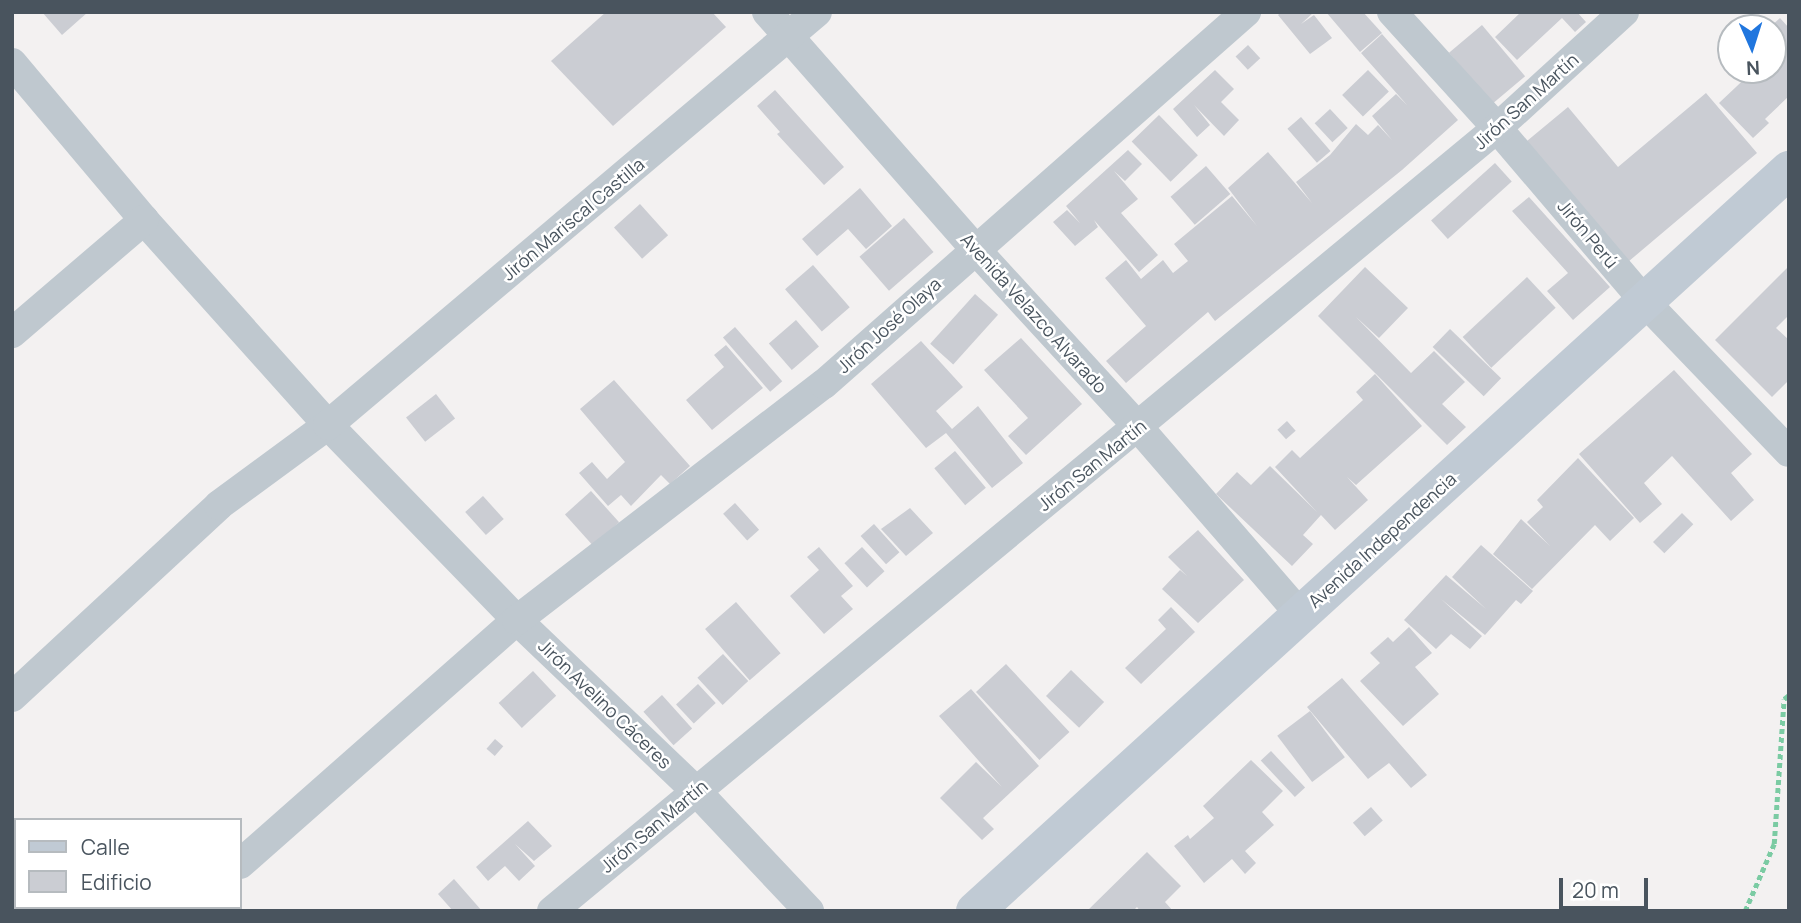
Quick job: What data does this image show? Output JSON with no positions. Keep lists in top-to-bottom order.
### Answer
{
  "streets": {
    "main road": ["Avenida Independencia"],
    "street": [
      "Jirón San Martín",
      "Jirón Mariscal Castilla",
      "Jirón Perú",
      "Avenida Velazco Alvarado",
      "Jirón José Olaya",
      "Jirón Avelino Cáceres"
    ]
  },
  "crossings": [
    ["Jirón San Martín", "Jirón Perú"],
    ["Jirón San Martín", "Avenida Velazco Alvarado"],
    ["Jirón San Martín", "Jirón Avelino Cáceres"],
    ["Jirón Mariscal Castilla", "Avenida Velazco Alvarado"],
    ["Jirón Mariscal Castilla", "Jirón Avelino Cáceres"],
    ["Jirón Perú", "Avenida Independencia"],
    ["Avenida Velazco Alvarado", "Jirón José Olaya"],
    ["Avenida Velazco Alvarado", "Avenida Independencia"],
    ["Jirón José Olaya", "Jirón Avelino Cáceres"]
  ],
  "legend": ["Calle", "Edificio"],
  "scale_bar": "20 m",
  "north": "bottom"
}
